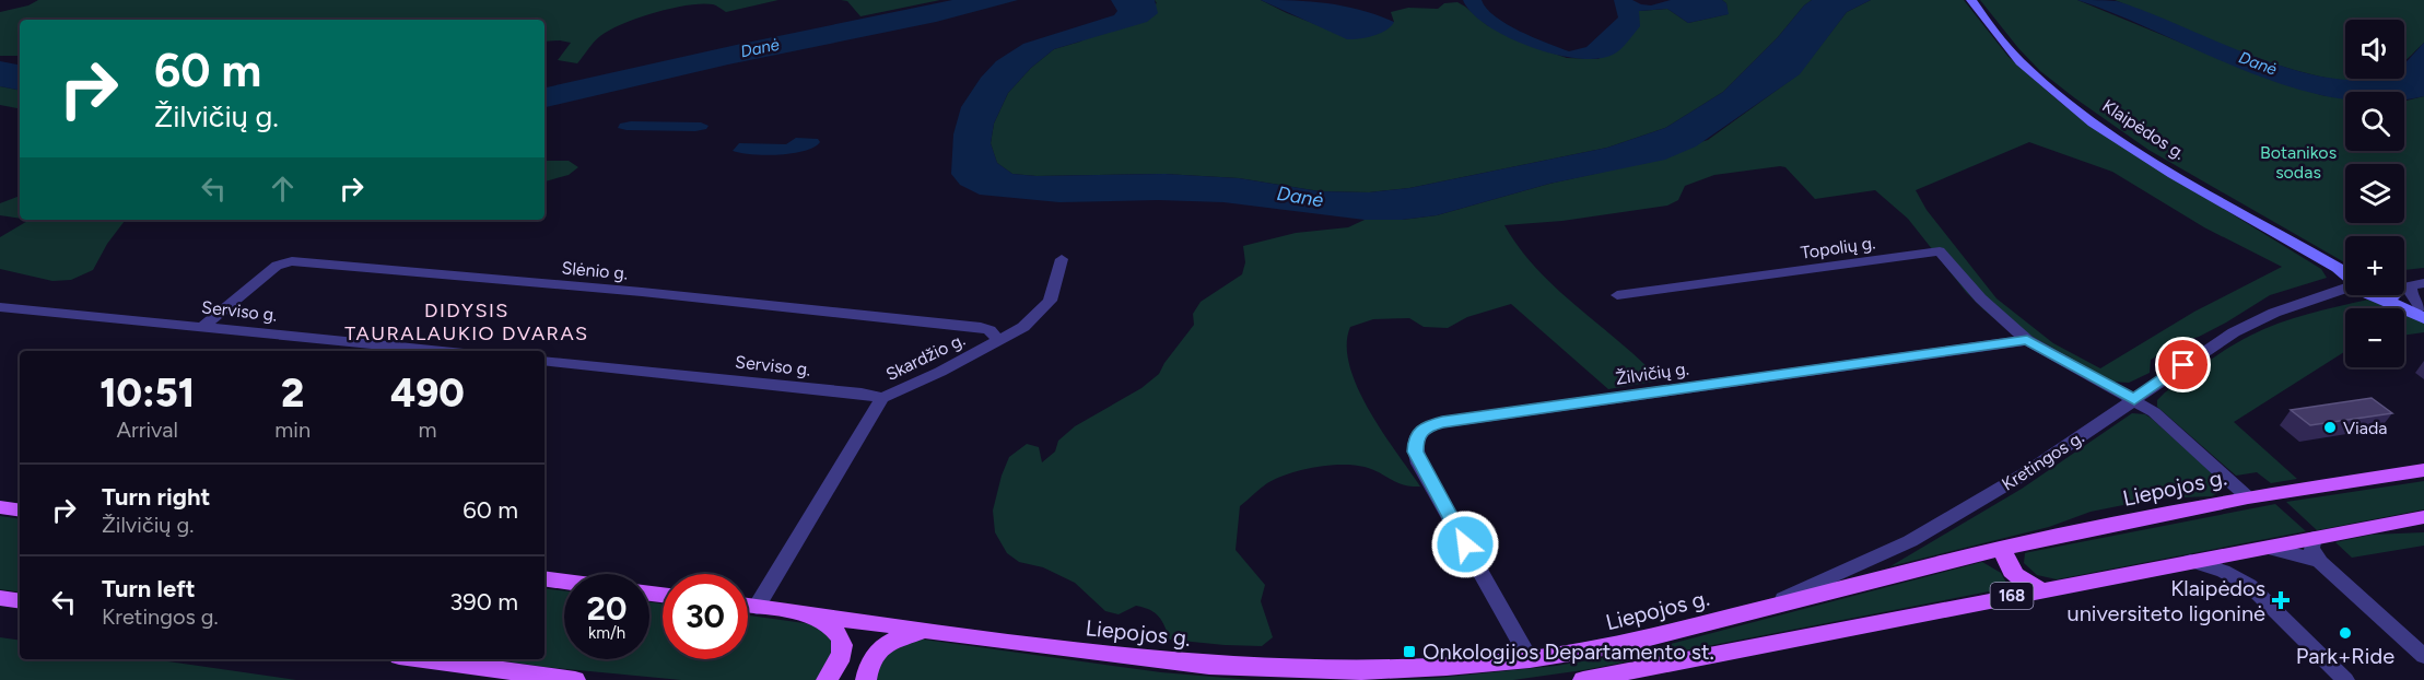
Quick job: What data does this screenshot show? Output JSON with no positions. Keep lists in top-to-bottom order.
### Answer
{
  "streets": {
    "main road": ["Klaipėdos g.", "Liepojos g.", "168"],
    "street": [
      "Topolių g.",
      "Slėnio g.",
      "Serviso g.",
      "Skardžio g.",
      "Žilvičių g.",
      "Kretingos g."
    ]
  },
  "crossings": [
    ["Klaipėdos g.", "Kretingos g."],
    ["Topolių g.", "Žilvičių g."],
    ["Slėnio g.", "Serviso g."],
    ["Slėnio g.", "Skardžio g."],
    ["Serviso g.", "Skardžio g."],
    ["Skardžio g.", "Liepojos g."],
    ["Žilvičių g.", "Liepojos g."],
    ["Kretingos g.", "Liepojos g."]
  ],
  "districts": ["DIDYSIS TAURALAUKIO DVARAS"],
  "water": ["Danė"],
  "parks": ["Botanikos sodas"],
  "places": {
    "other": ["Viada", "Park+Ride"],
    "health": ["Klaipėdos universiteto ligoninė"],
    "transit": ["Onkologijos Departamento st."]
  },
  "page": {
    "map_buttons": ["+", "−"],
    "turn": ["60 m", "Žilvičių g."],
    "eta": [
      "10:51",
      "Arrival",
      "2",
      "min",
      "490",
      "m"
    ],
    "list": [
      {
        "name": "Turn right",
        "note": "Žilvičių g.",
        "value": "60 m"
      },
      {
        "name": "Turn left",
        "note": "Kretingos g.",
        "value": "390 m"
      }
    ],
    "speed": "20 km/h",
    "limit": "30"
  }
}
